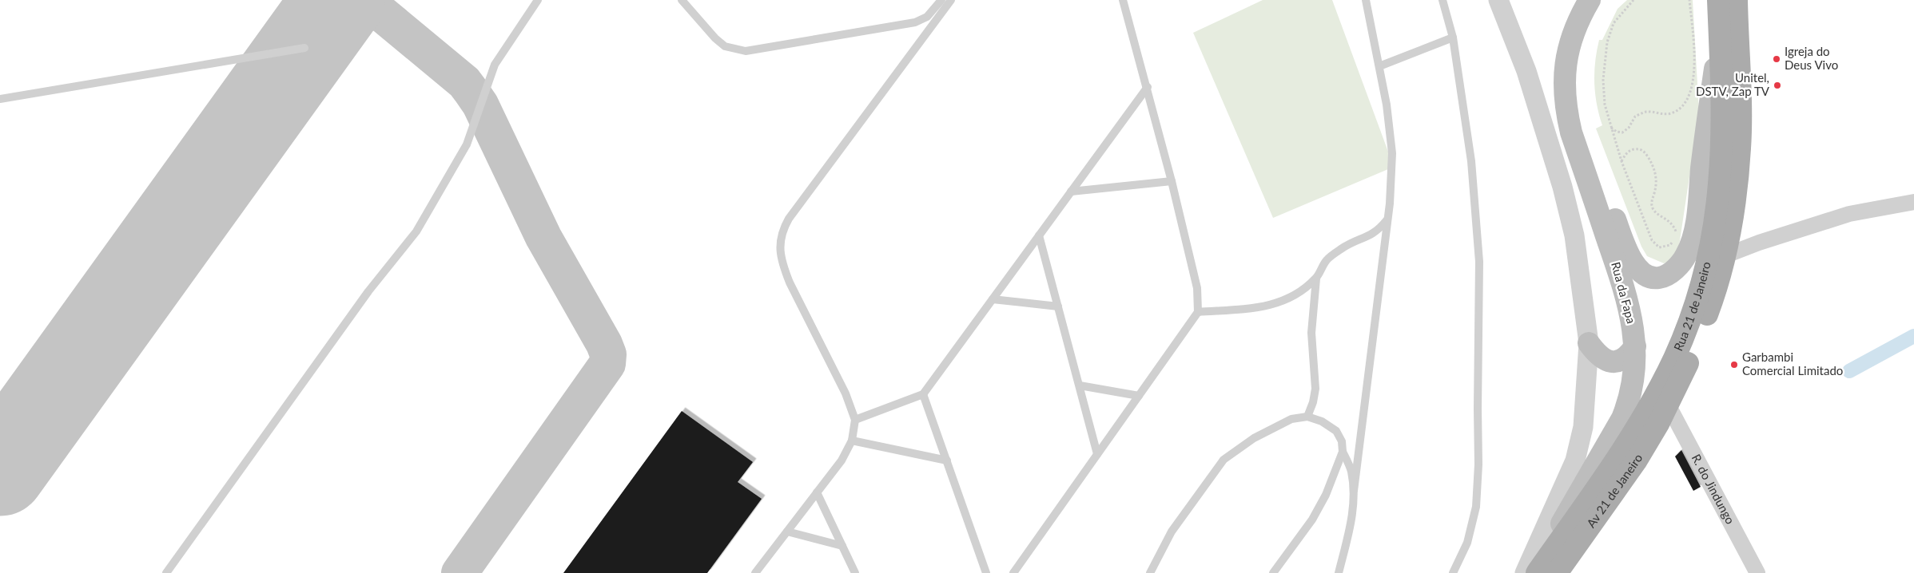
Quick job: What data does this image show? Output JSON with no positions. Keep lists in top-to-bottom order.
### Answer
{
  "streets": {
    "main road": ["Rua da Fapa", "Rua 21 de Janeiro", "Av 21 de Janeiro"],
    "street": ["R. do Jindungo"]
  },
  "crossings": [
    ["Rua da Fapa", "Rua 21 de Janeiro"],
    ["R. do Jindungo", "Av 21 de Janeiro"]
  ],
  "places": ["Igreja do Deus Vivo", "Unitel, DSTV, Zap TV", "Garbambi Comercial Limitado"]
}
